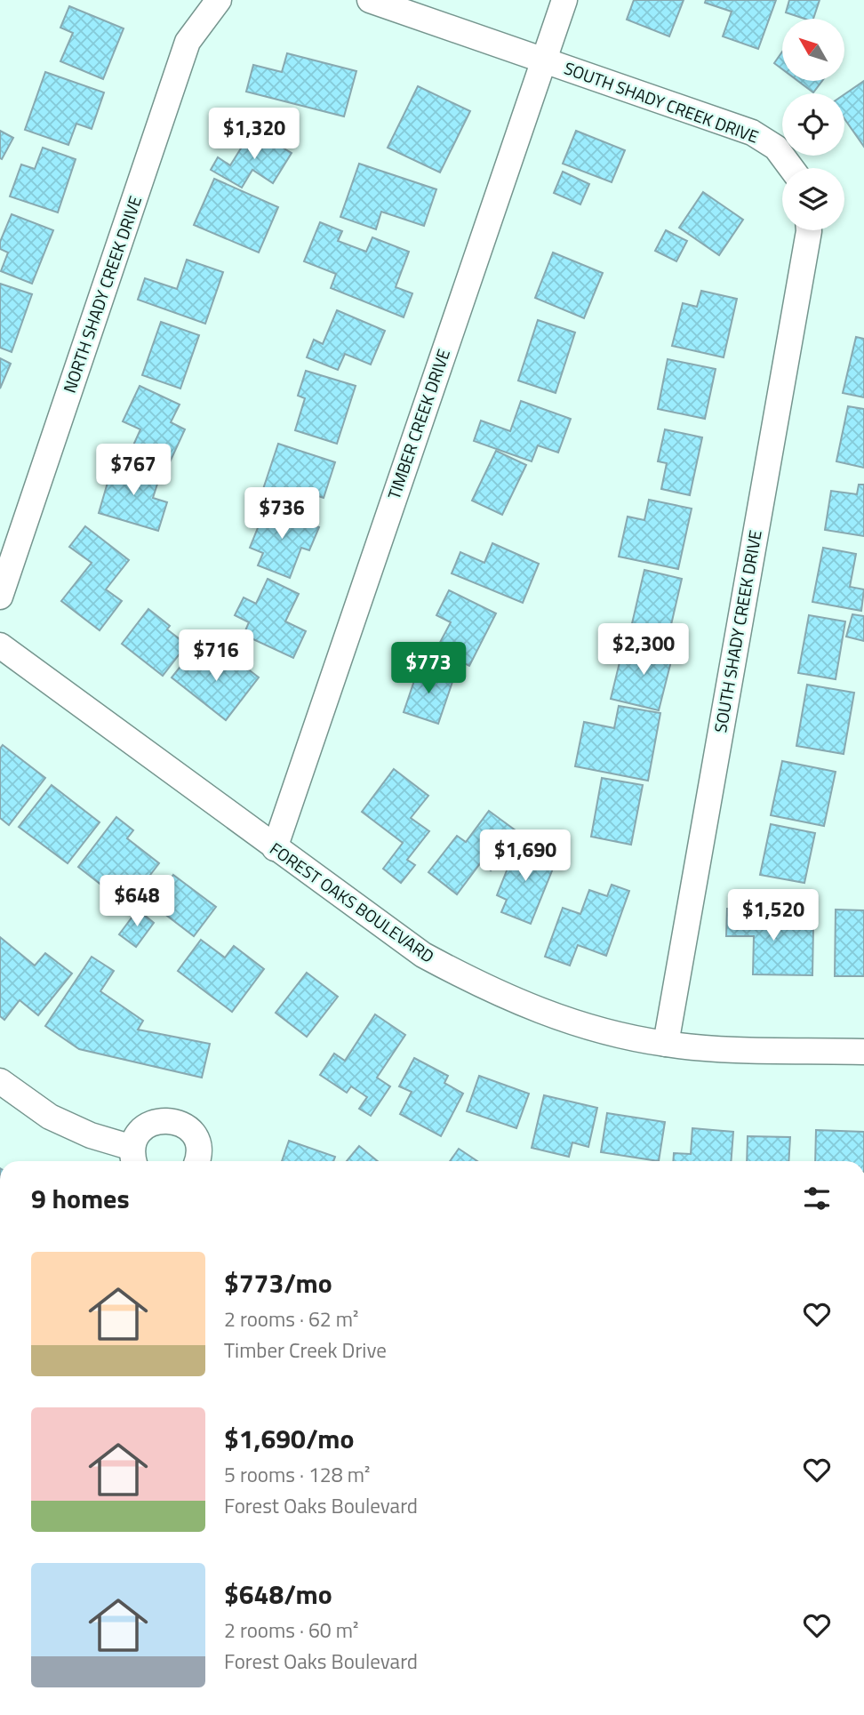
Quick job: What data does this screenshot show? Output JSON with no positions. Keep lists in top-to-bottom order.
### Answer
{
  "streets": {
    "street": [
      "SOUTH SHADY CREEK DRIVE",
      "NORTH SHADY CREEK DRIVE",
      "TIMBER CREEK DRIVE",
      "FOREST OAKS BOULEVARD"
    ]
  },
  "crossings": [
    ["SOUTH SHADY CREEK DRIVE", "TIMBER CREEK DRIVE"],
    ["SOUTH SHADY CREEK DRIVE", "FOREST OAKS BOULEVARD"],
    ["TIMBER CREEK DRIVE", "FOREST OAKS BOULEVARD"]
  ],
  "north": "top left",
  "page": {
    "price": [
      "$1,320",
      "$767",
      "$736",
      "$2,300",
      "$716",
      "$773",
      "$1,690",
      "$648",
      "$1,520"
    ],
    "heading": "9 homes",
    "list": [
      {
        "name": "$773/mo",
        "note": "2 rooms · 62 m² · Timber Creek Drive"
      },
      {
        "name": "$1,690/mo",
        "note": "5 rooms · 128 m² · Forest Oaks Boulevard"
      },
      {
        "name": "$648/mo",
        "note": "2 rooms · 60 m² · Forest Oaks Boulevard"
      }
    ]
  }
}
